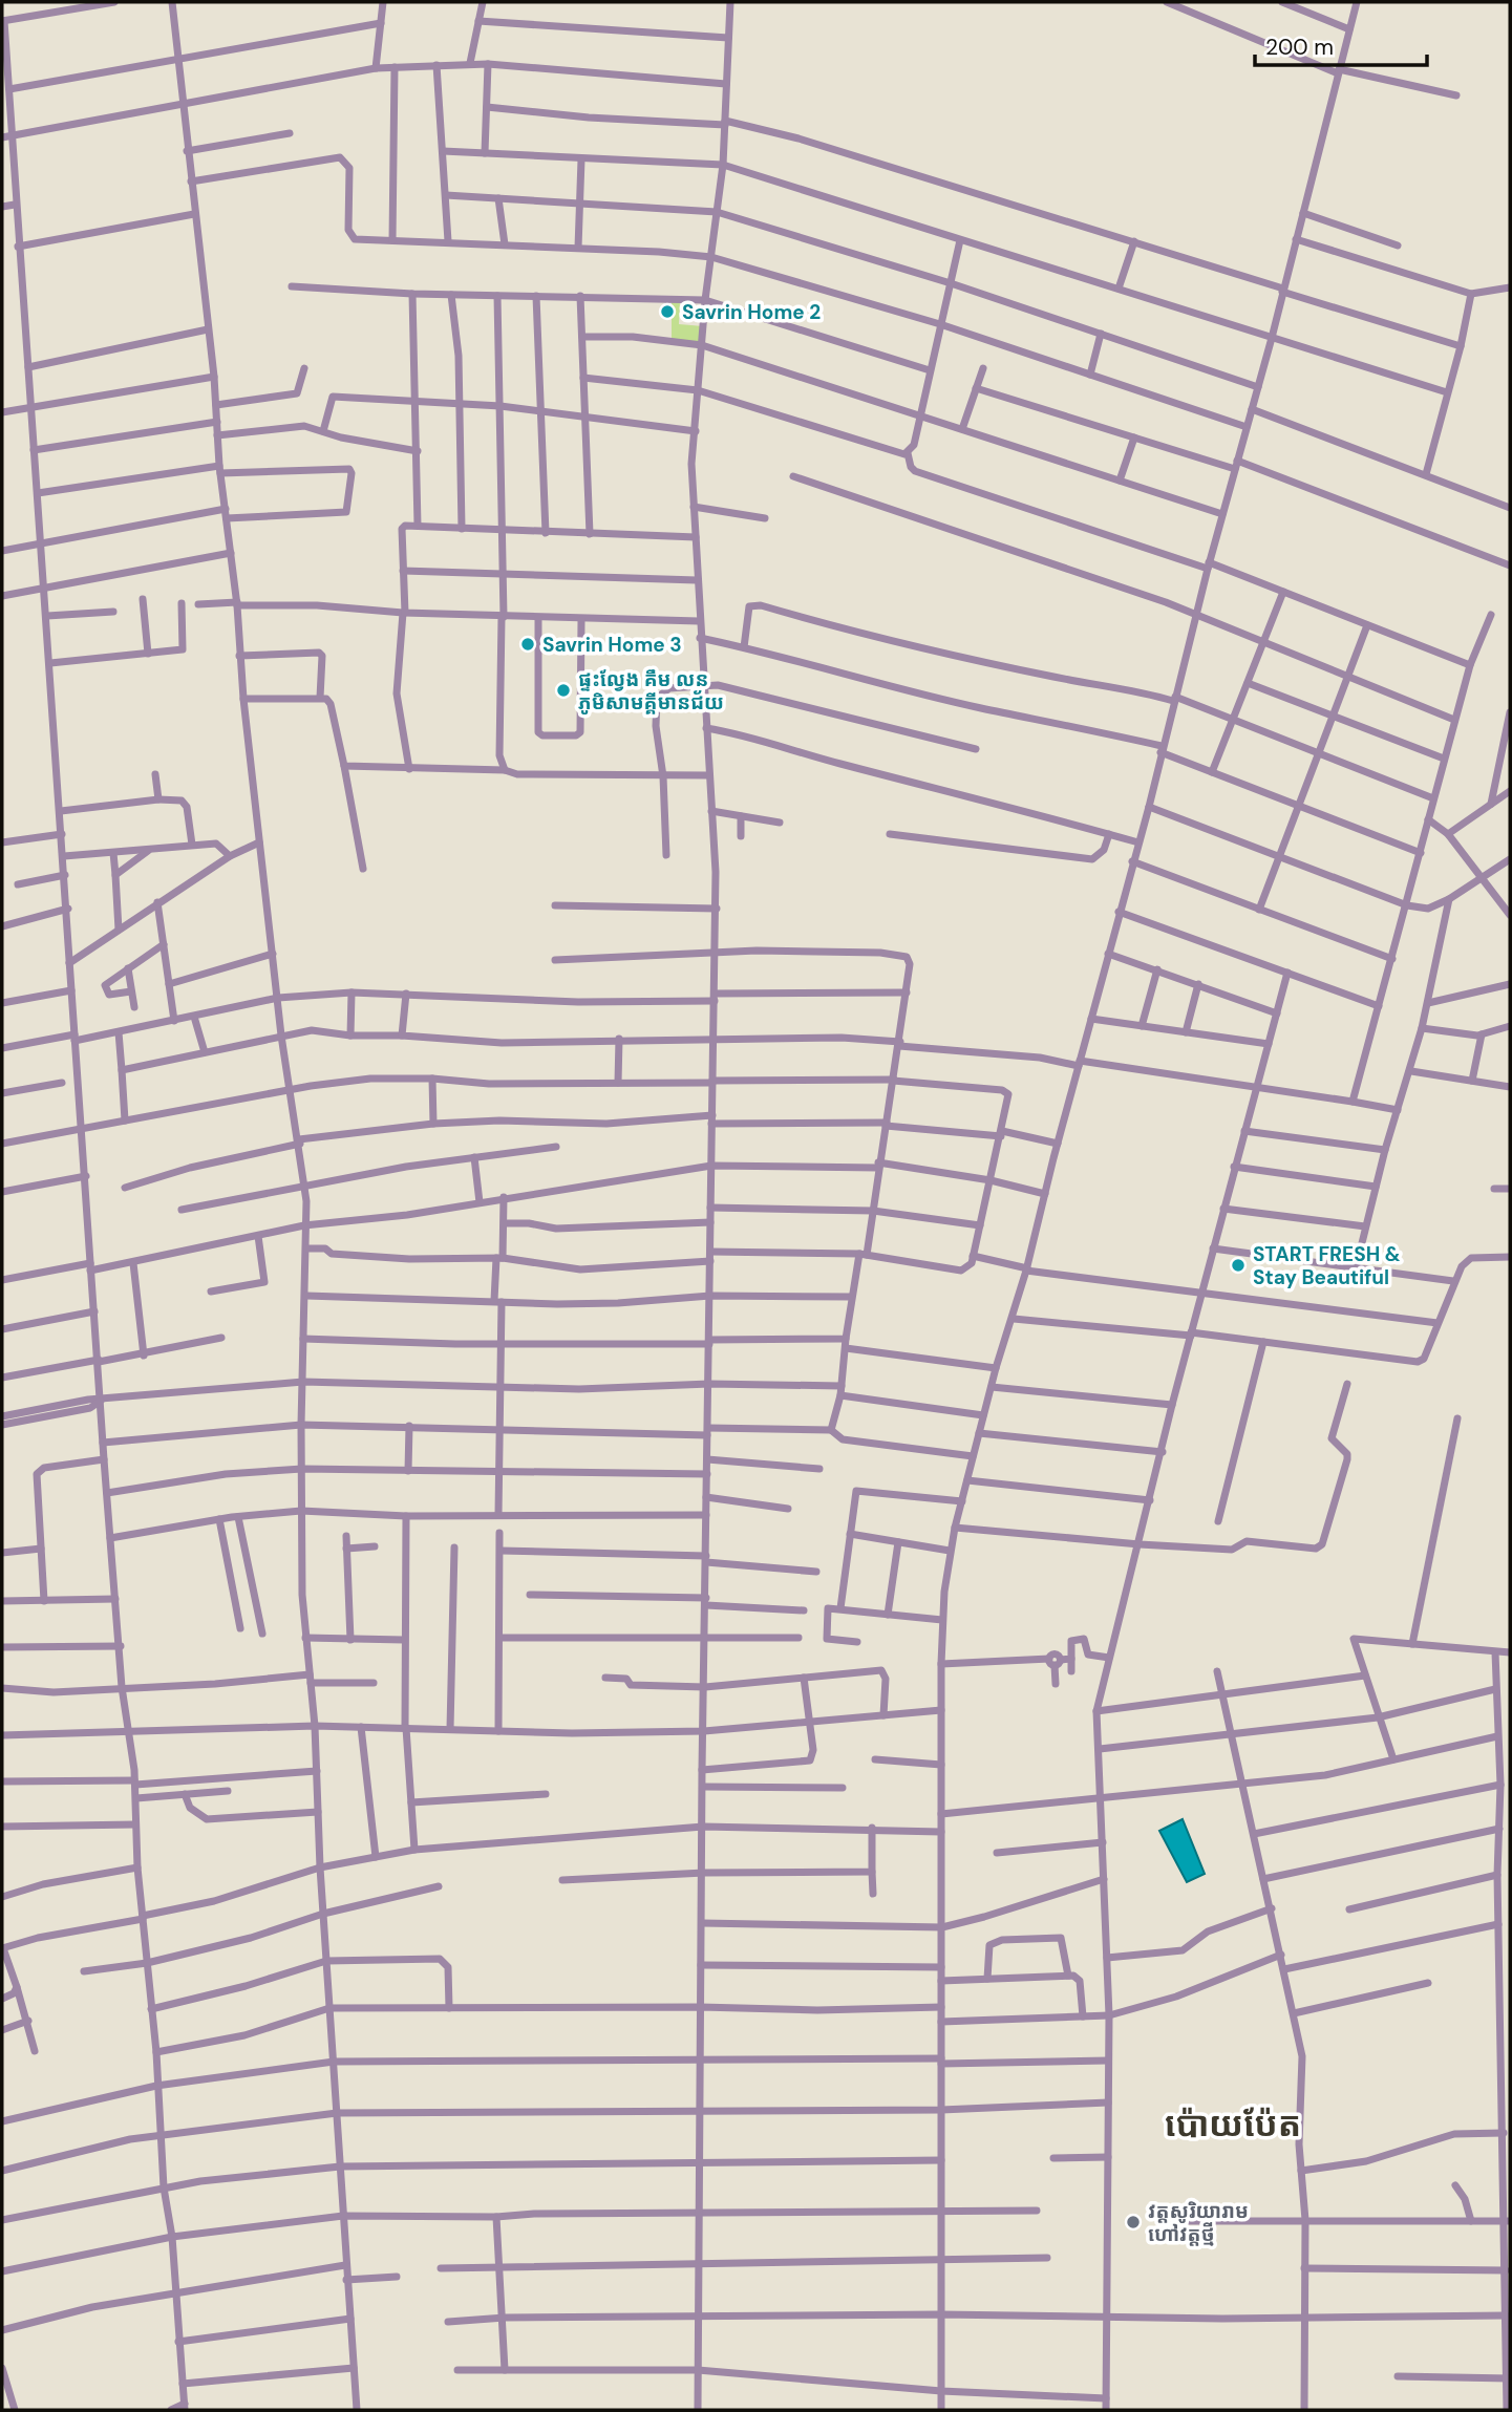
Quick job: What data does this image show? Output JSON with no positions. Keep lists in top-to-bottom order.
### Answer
{
  "districts": ["ប៉ោយប៉ែត"],
  "places": [
    "Savrin Home 2",
    "Savrin Home 3",
    "ផ្ទះល្វែង គឹម លន ភូមិសាមគ្គីមានជ័យ",
    "START FRESH & Stay Beautiful",
    "វត្តសូរិយារាម ហៅវត្តថ្មី"
  ],
  "scale_bar": "200 m"
}
